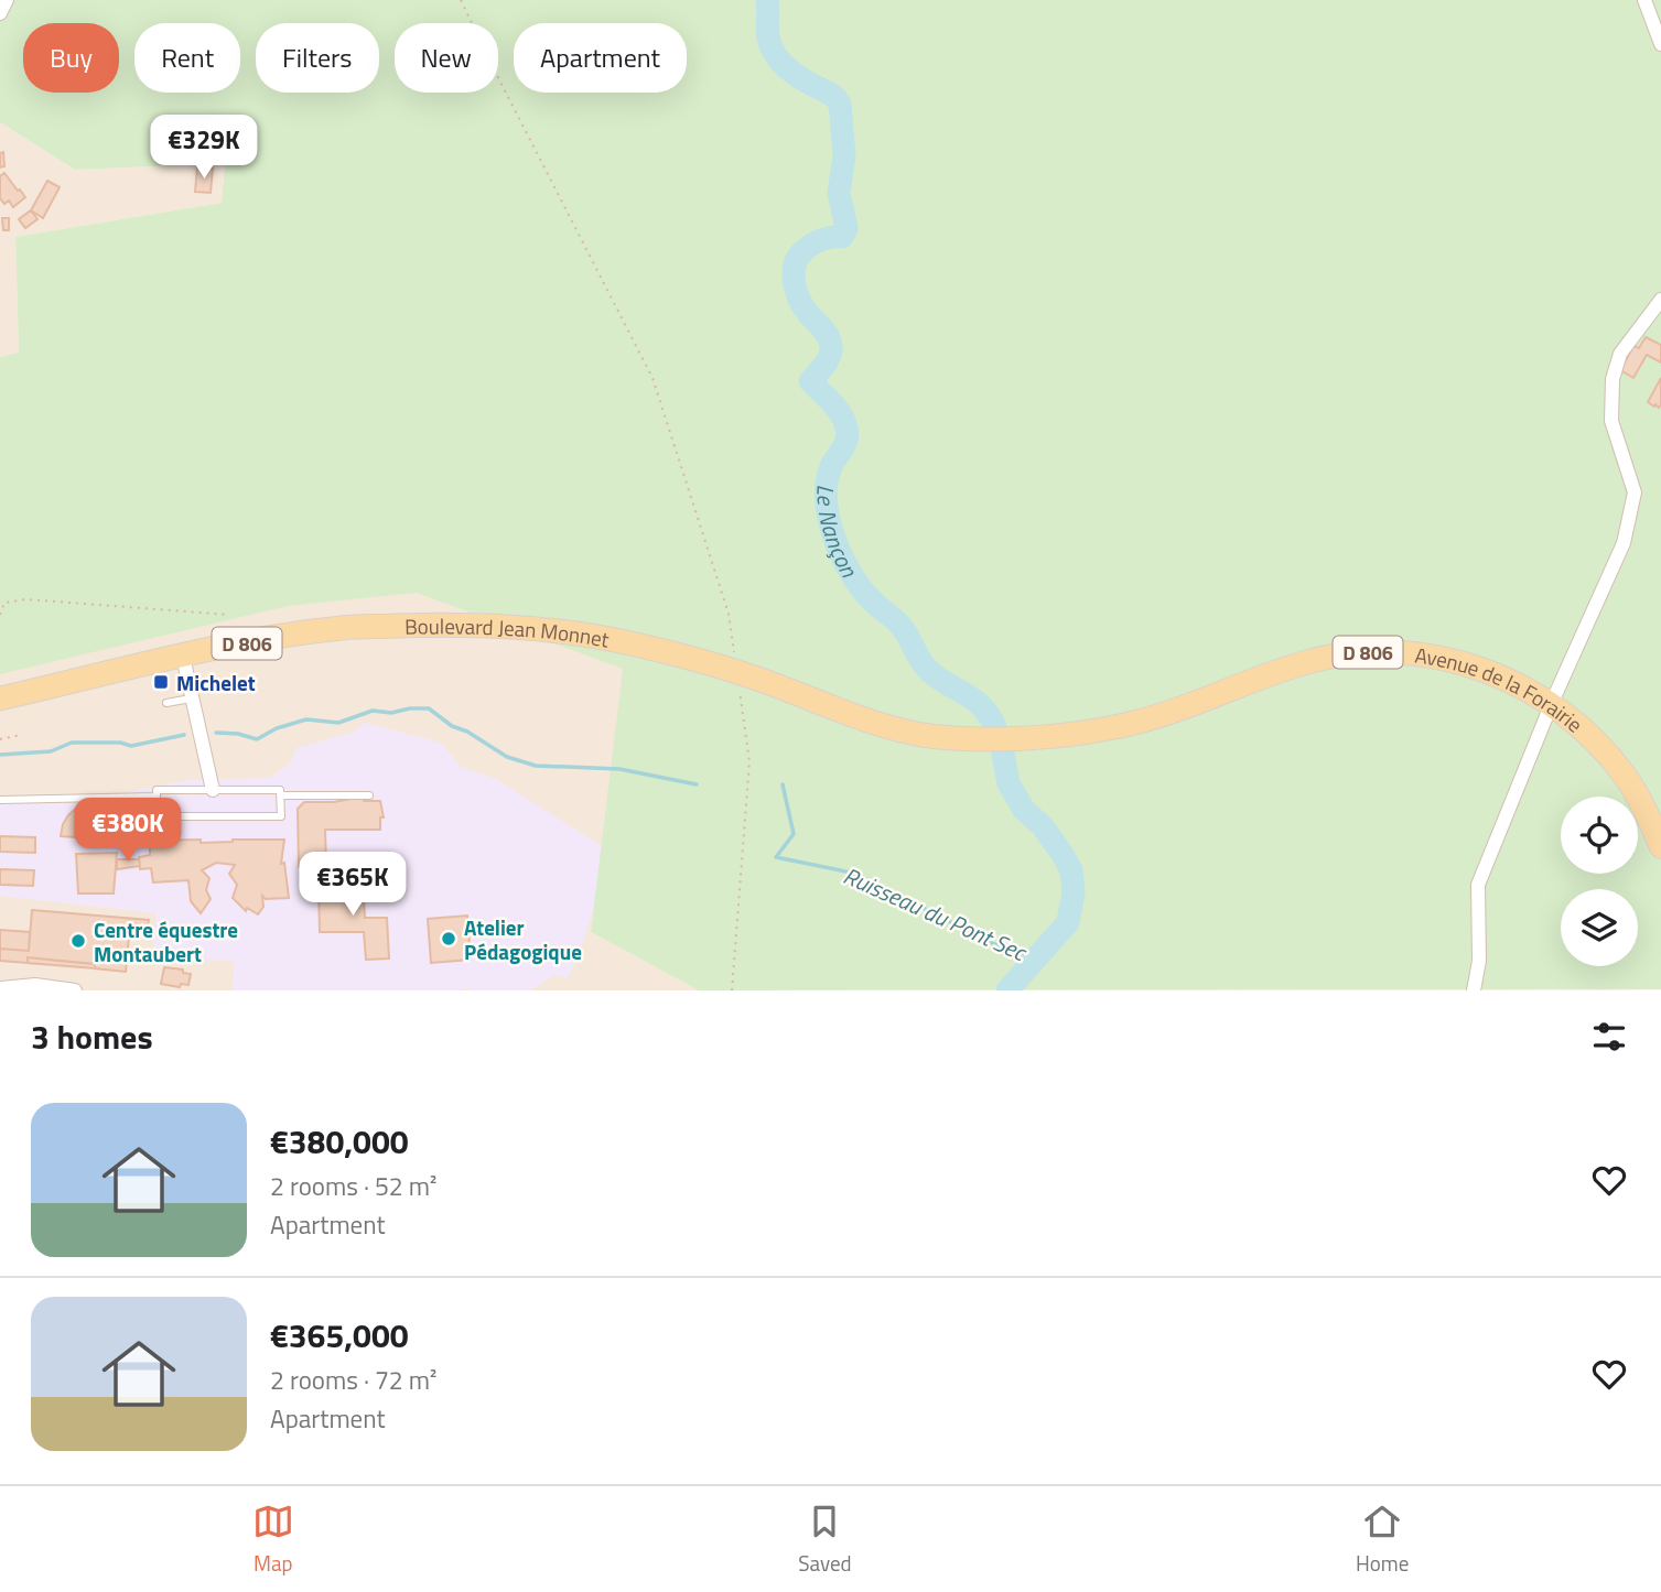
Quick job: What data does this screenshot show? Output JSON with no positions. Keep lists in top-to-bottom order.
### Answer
{
  "streets": {
    "main road": ["Boulevard Jean Monnet", "D 806", "Avenue de la Forairie"]
  },
  "crossings": [
    ["Boulevard Jean Monnet", "Avenue de la Forairie"]
  ],
  "water": ["Le Nançon", "Ruisseau du Pont Sec"],
  "places": {
    "transit": ["Michelet"],
    "other": ["Atelier Pédagogique", "Centre équestre Montaubert"]
  },
  "page": {
    "chip": [
      "Buy",
      "Rent",
      "Filters",
      "New",
      "Apartment"
    ],
    "price": ["€329K", "€380K", "€365K"],
    "heading": "3 homes",
    "list": [
      {
        "name": "€380,000",
        "note": "2 rooms · 52 m² · Apartment"
      },
      {
        "name": "€365,000",
        "note": "2 rooms · 72 m² · Apartment"
      }
    ],
    "tabs": ["Map", "Saved", "Home"]
  }
}
